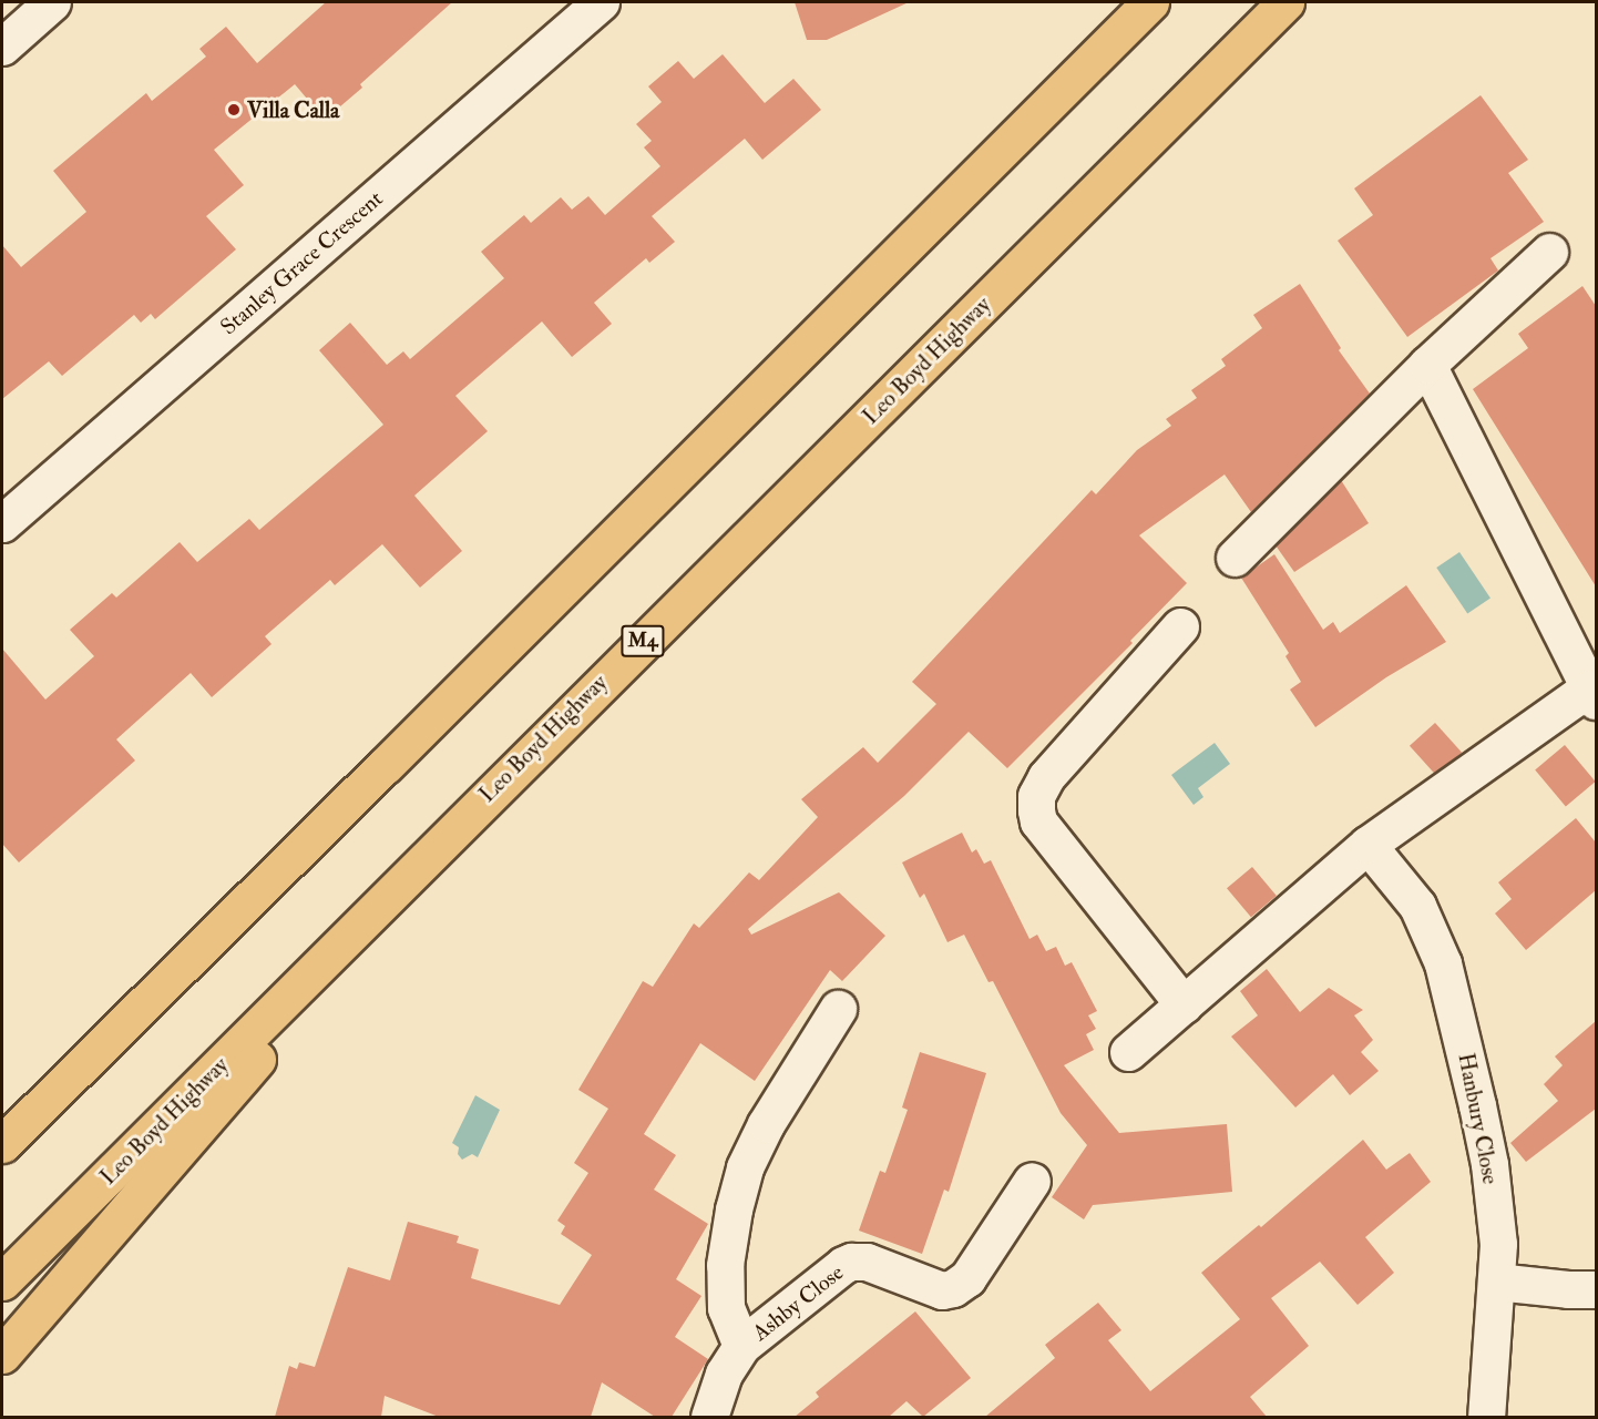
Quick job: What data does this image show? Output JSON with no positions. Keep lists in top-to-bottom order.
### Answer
{
  "streets": {
    "highway": ["Leo Boyd Highway", "M4"],
    "street": ["Stanley Grace Crescent", "Hanbury Close", "Ashby Close"]
  },
  "places": ["Villa Calla"]
}
